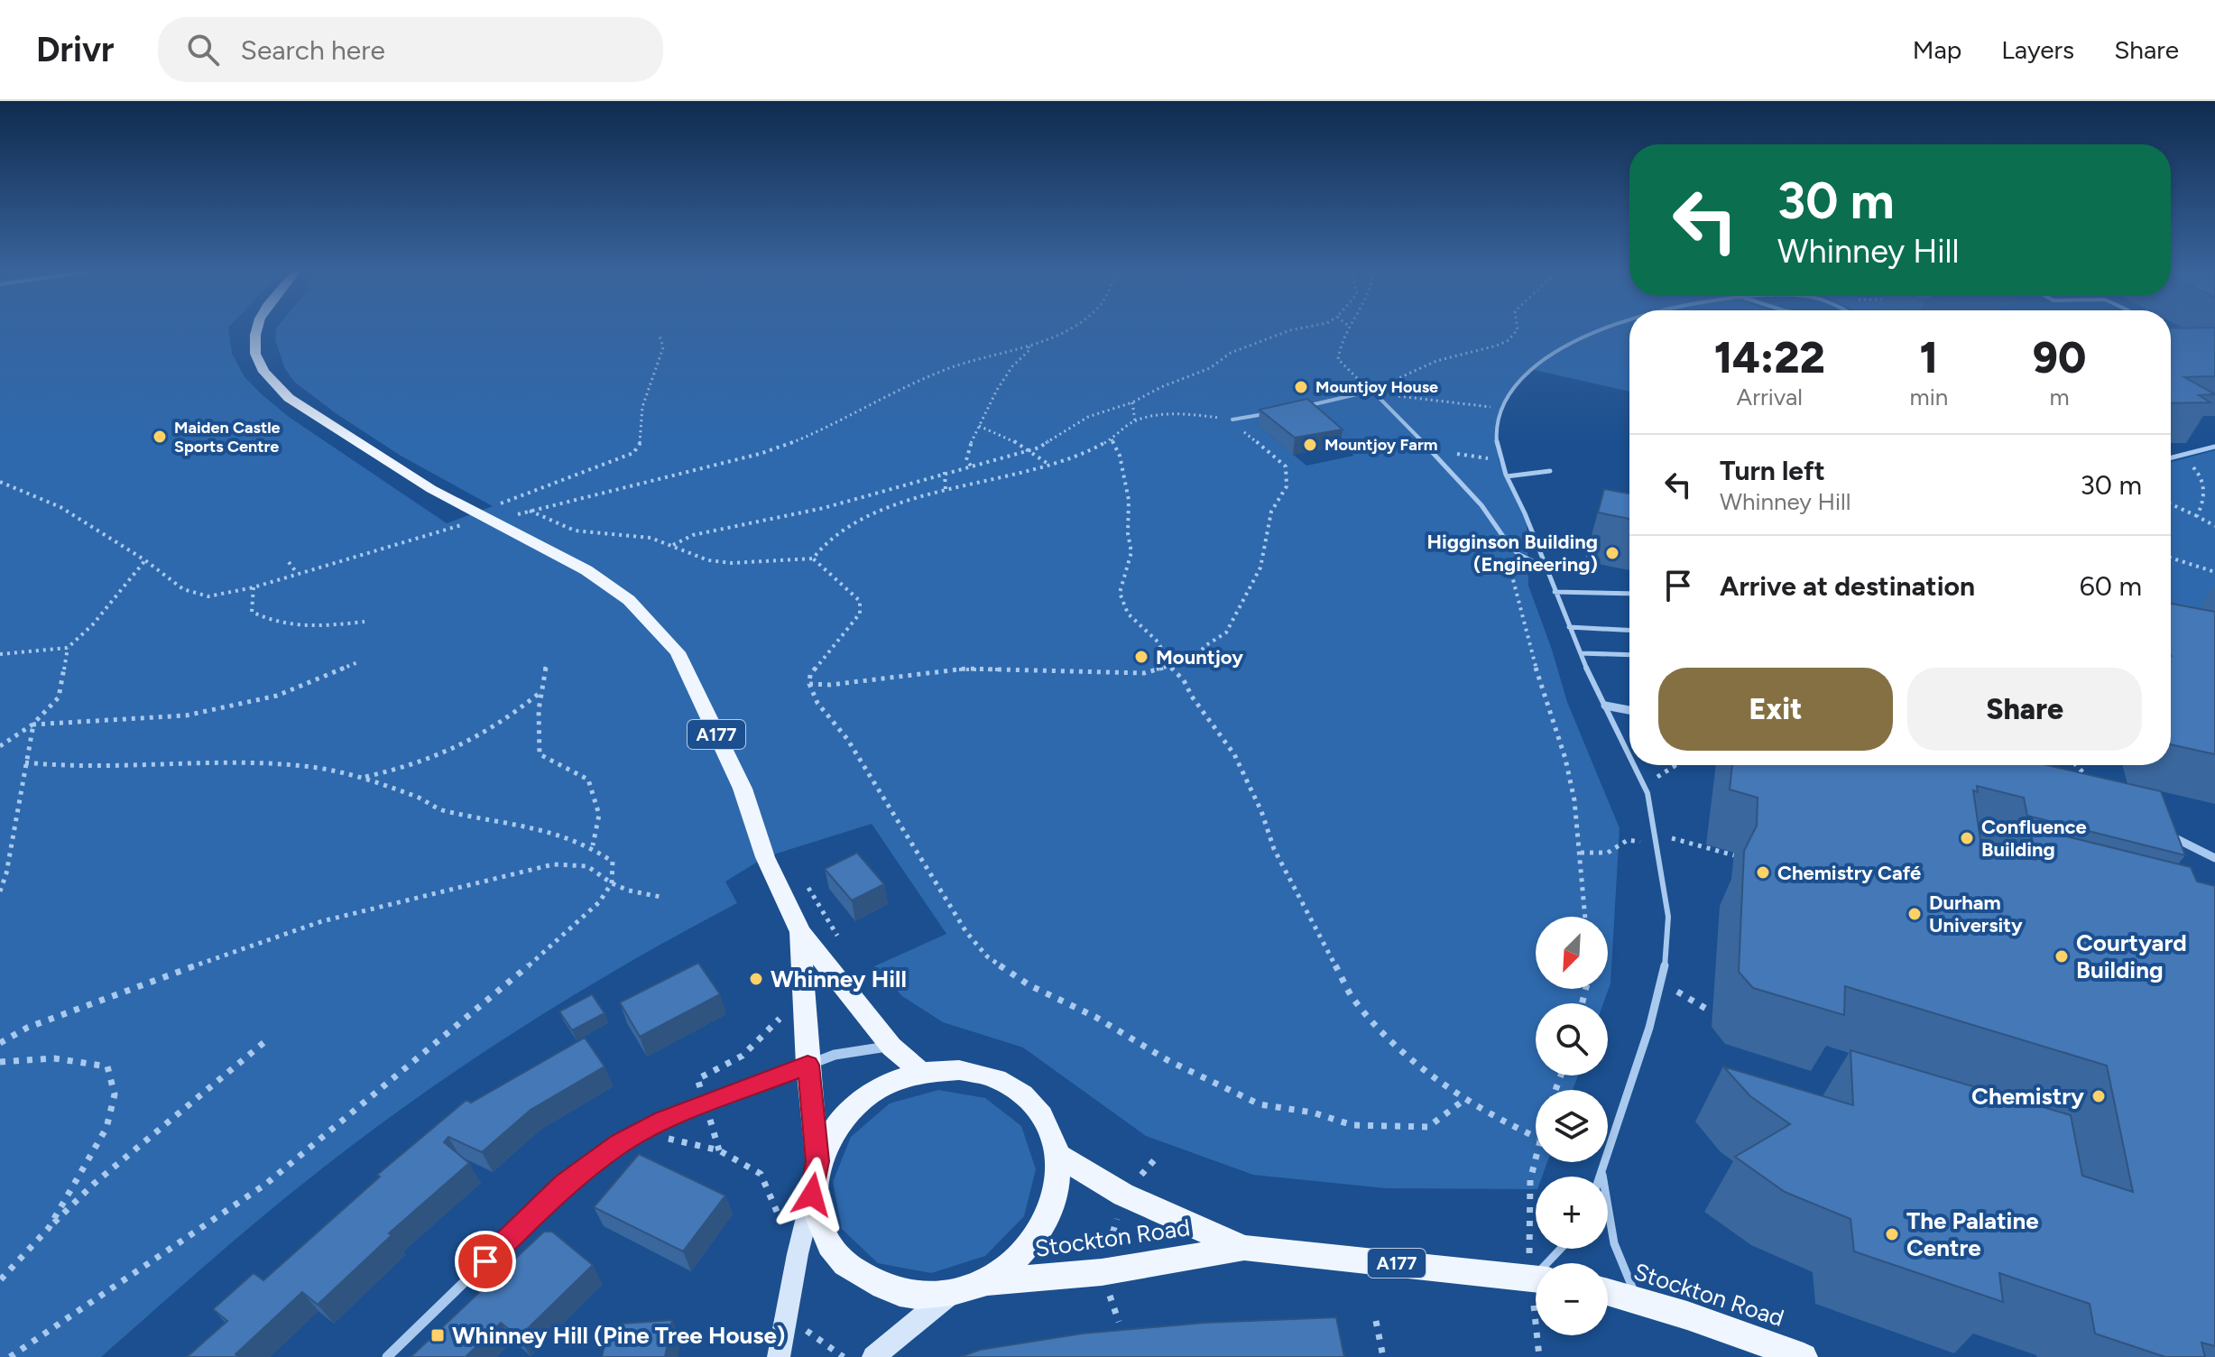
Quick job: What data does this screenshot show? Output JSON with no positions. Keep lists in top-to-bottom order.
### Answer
{
  "streets": {
    "main road": ["A177", "Stockton Road"]
  },
  "crossings": [
    ["A177", "Stockton Road"]
  ],
  "places": {
    "other": [
      "Mountjoy House",
      "Maiden Castle Sports Centre",
      "Mountjoy Farm",
      "Higginson Building (Engineering)",
      "Mountjoy",
      "Confluence Building",
      "Chemistry Café",
      "Durham University",
      "Courtyard Building",
      "Whinney Hill",
      "Chemistry",
      "The Palatine Centre"
    ],
    "transit": ["Whinney Hill (Pine Tree House)"]
  },
  "north": "bottom left",
  "page": {
    "header": "Drivr",
    "search": "Search here",
    "nav": ["Map", "Layers", "Share"],
    "turn": ["30 m", "Whinney Hill"],
    "eta": [
      "14:22",
      "Arrival",
      "1",
      "min",
      "90",
      "m"
    ],
    "list": [
      {
        "name": "Turn left",
        "note": "Whinney Hill",
        "value": "30 m"
      },
      {
        "name": "Arrive at destination",
        "value": "60 m"
      }
    ],
    "buttons": ["Exit", "Share"],
    "map_buttons": ["+", "−"]
  }
}
